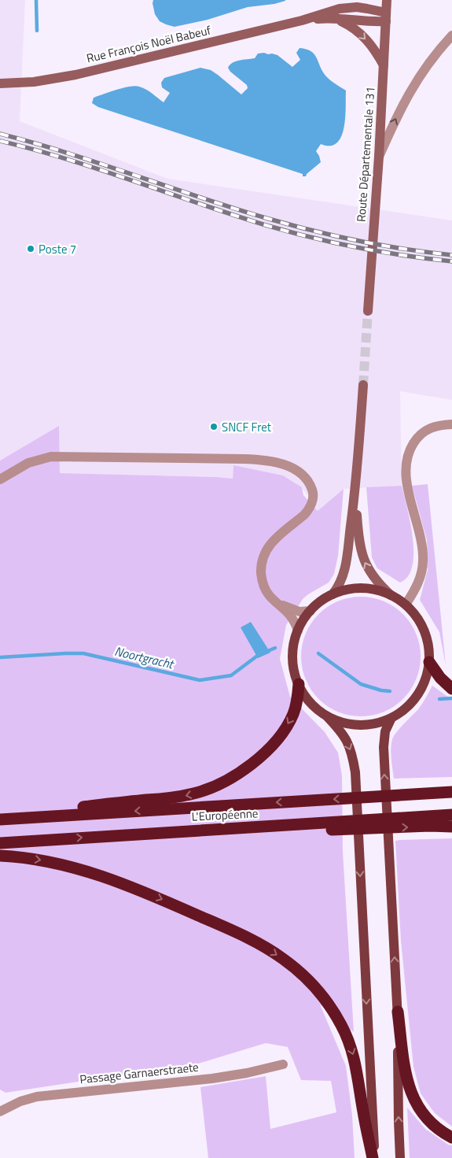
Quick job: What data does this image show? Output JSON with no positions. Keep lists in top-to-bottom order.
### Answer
{
  "streets": {
    "highway": ["L'Européenne"],
    "main road": ["Rue François Noël Babeuf", "Route Départementale 131"],
    "street": ["Passage Garnaerstraete"]
  },
  "crossings": [
    ["Rue François Noël Babeuf", "Route Départementale 131"]
  ],
  "water": ["Noortgracht"],
  "places": ["Poste 7", "SNCF Fret"]
}
